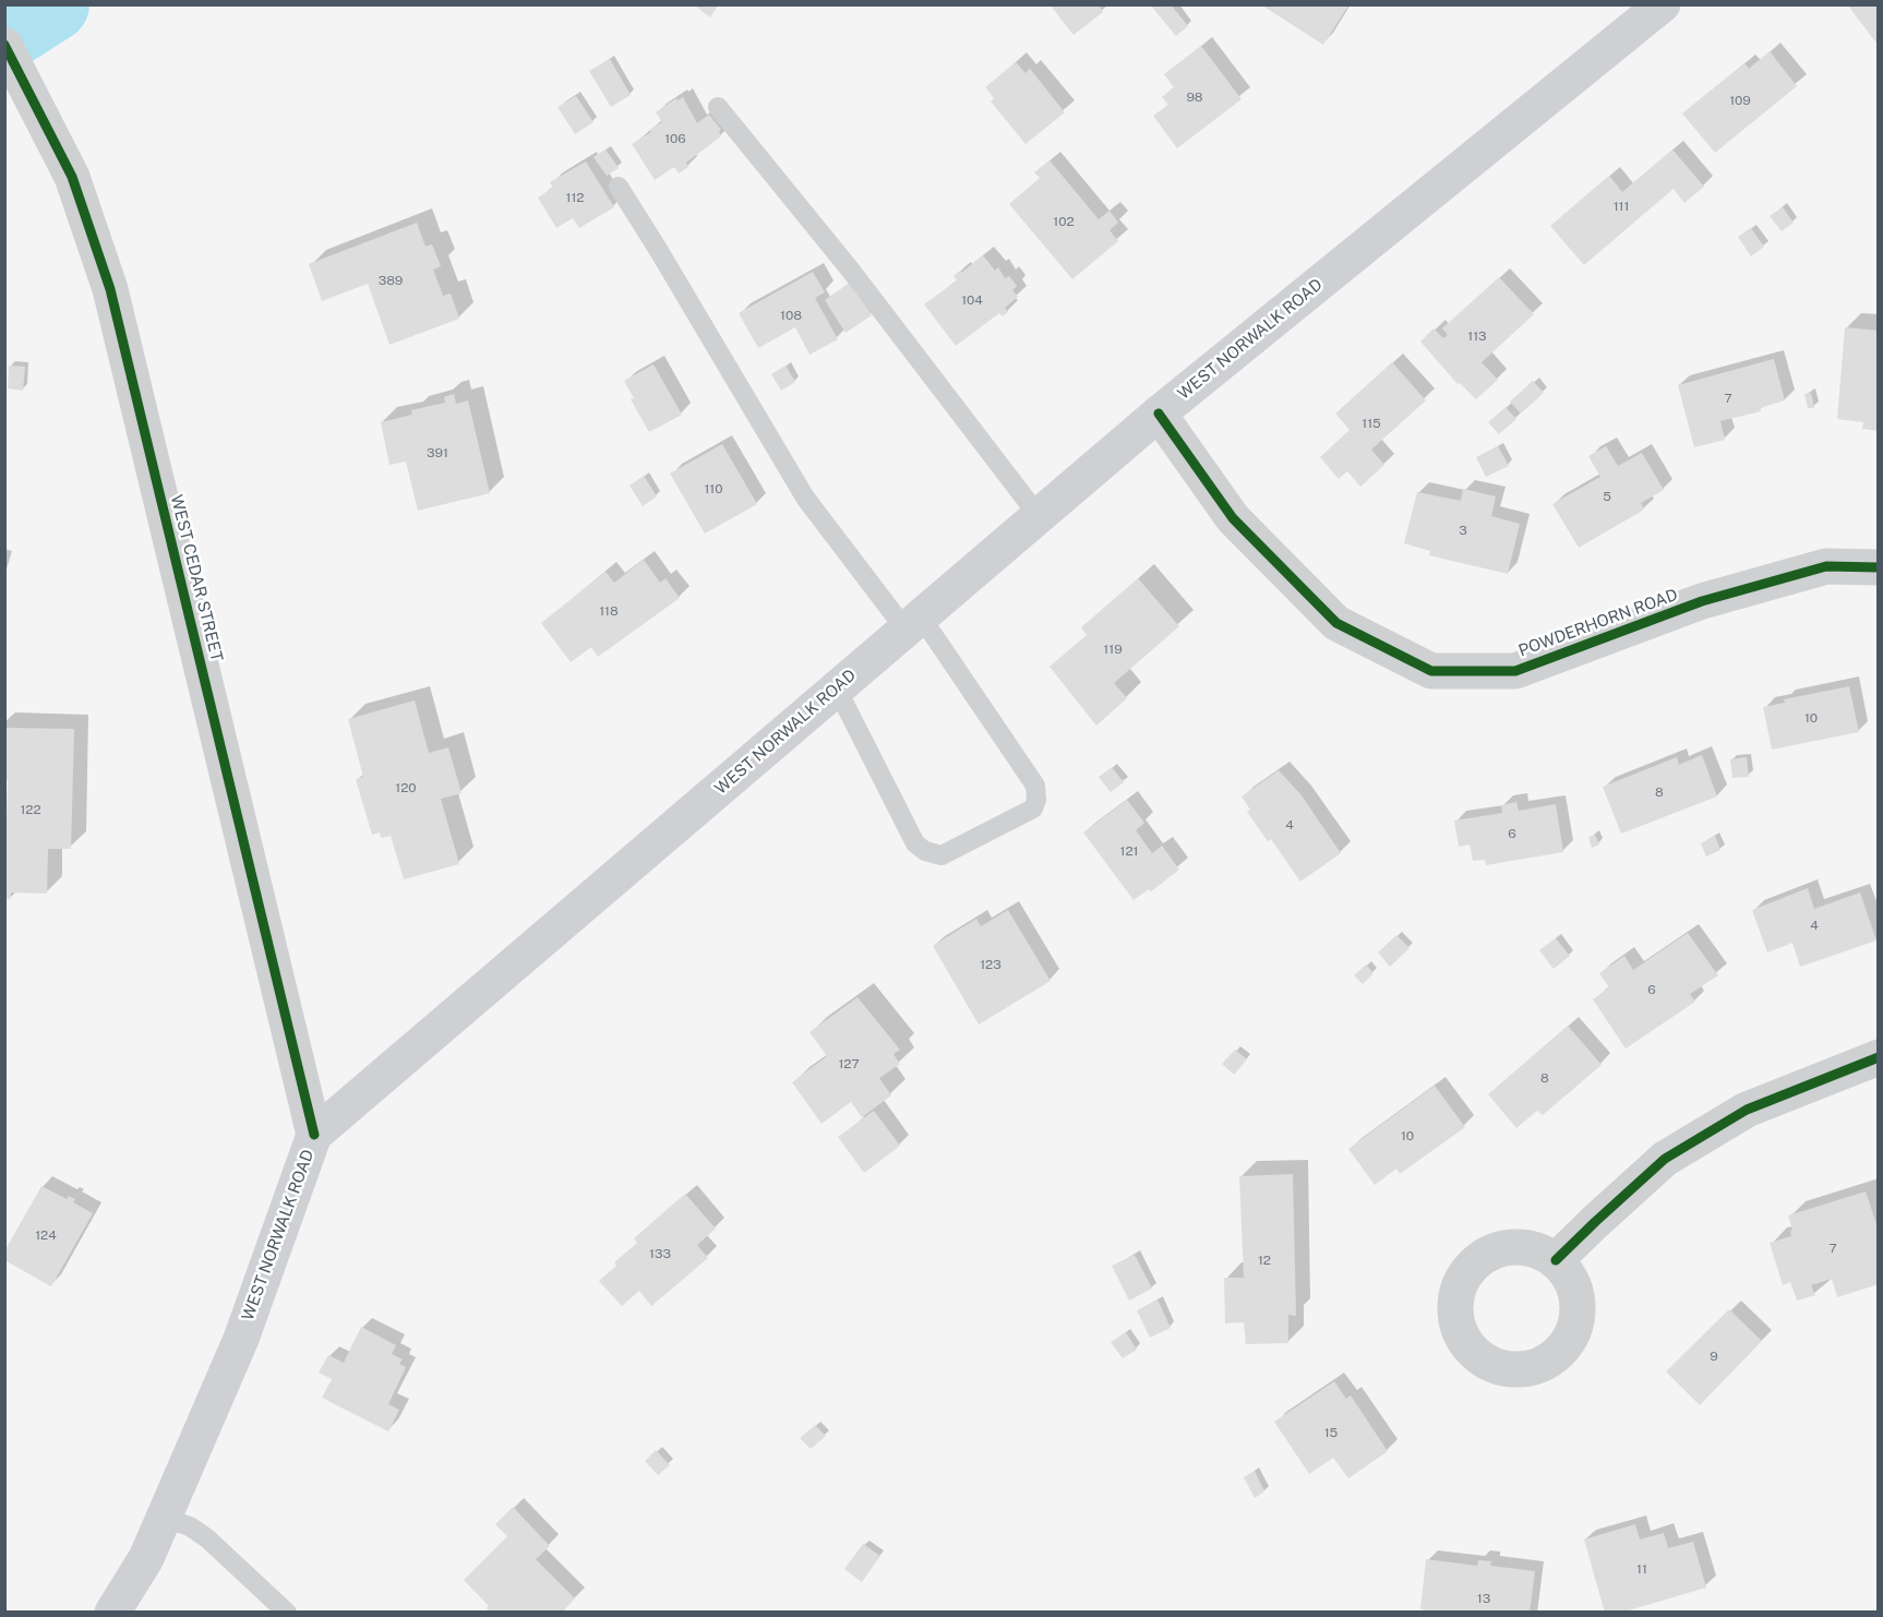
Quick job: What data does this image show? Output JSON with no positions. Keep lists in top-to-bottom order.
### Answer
{
  "streets": {
    "main road": ["WEST NORWALK ROAD"],
    "street": ["WEST CEDAR STREET", "POWDERHORN ROAD"]
  },
  "crossings": [
    ["WEST NORWALK ROAD", "WEST CEDAR STREET"],
    ["WEST NORWALK ROAD", "POWDERHORN ROAD"]
  ],
  "house_numbers": [
    "98",
    "109",
    "106",
    "112",
    "111",
    "102",
    "389",
    "104",
    "108",
    "113",
    "7",
    "115",
    "391",
    "110",
    "5",
    "3",
    "118",
    "119",
    "10",
    "120",
    "8",
    "122",
    "4",
    "6",
    "121",
    "4",
    "123",
    "6",
    "127",
    "8",
    "10",
    "124",
    "7",
    "133",
    "12",
    "9",
    "15",
    "11",
    "13"
  ]
}
